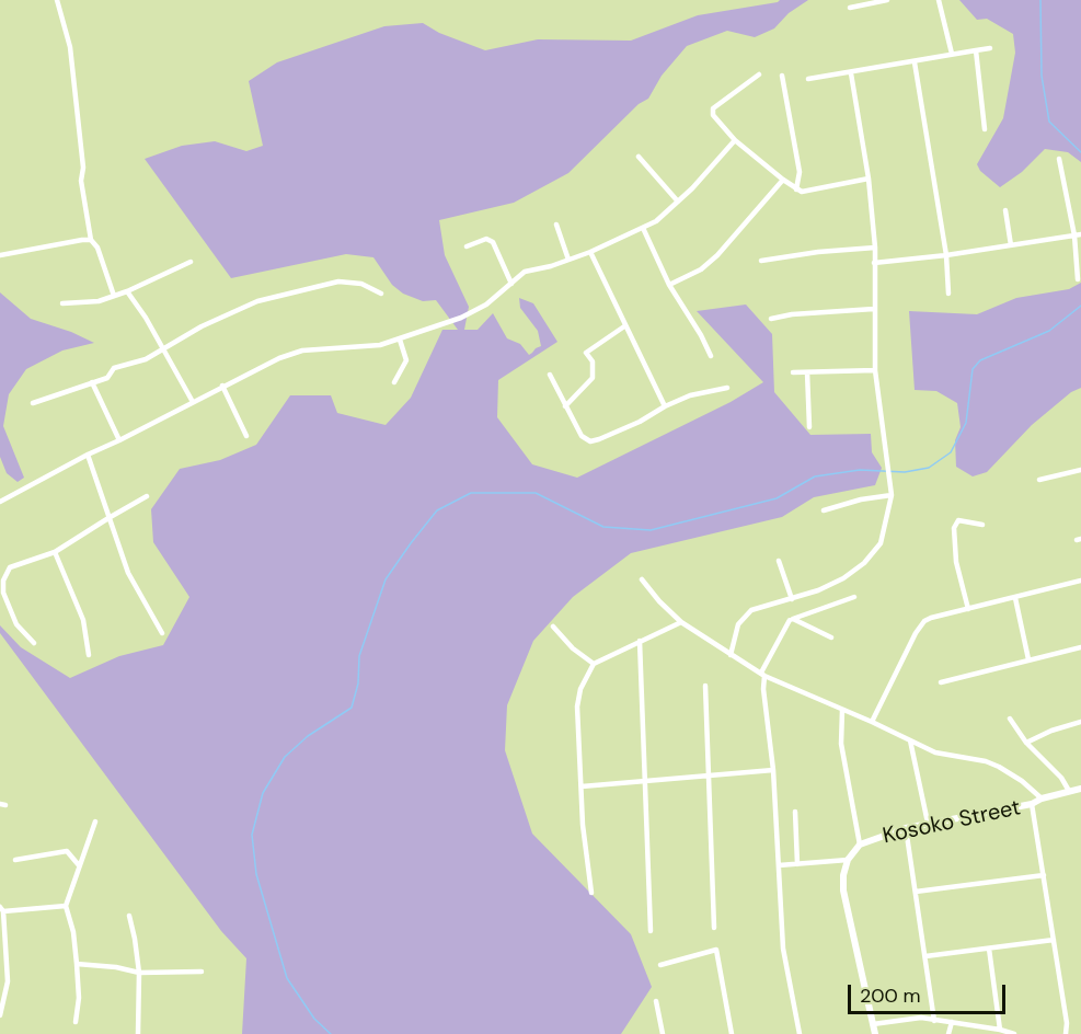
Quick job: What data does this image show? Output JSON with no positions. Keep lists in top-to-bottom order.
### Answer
{
  "streets": {
    "street": ["Kosoko Street"]
  },
  "scale_bar": "200 m"
}
